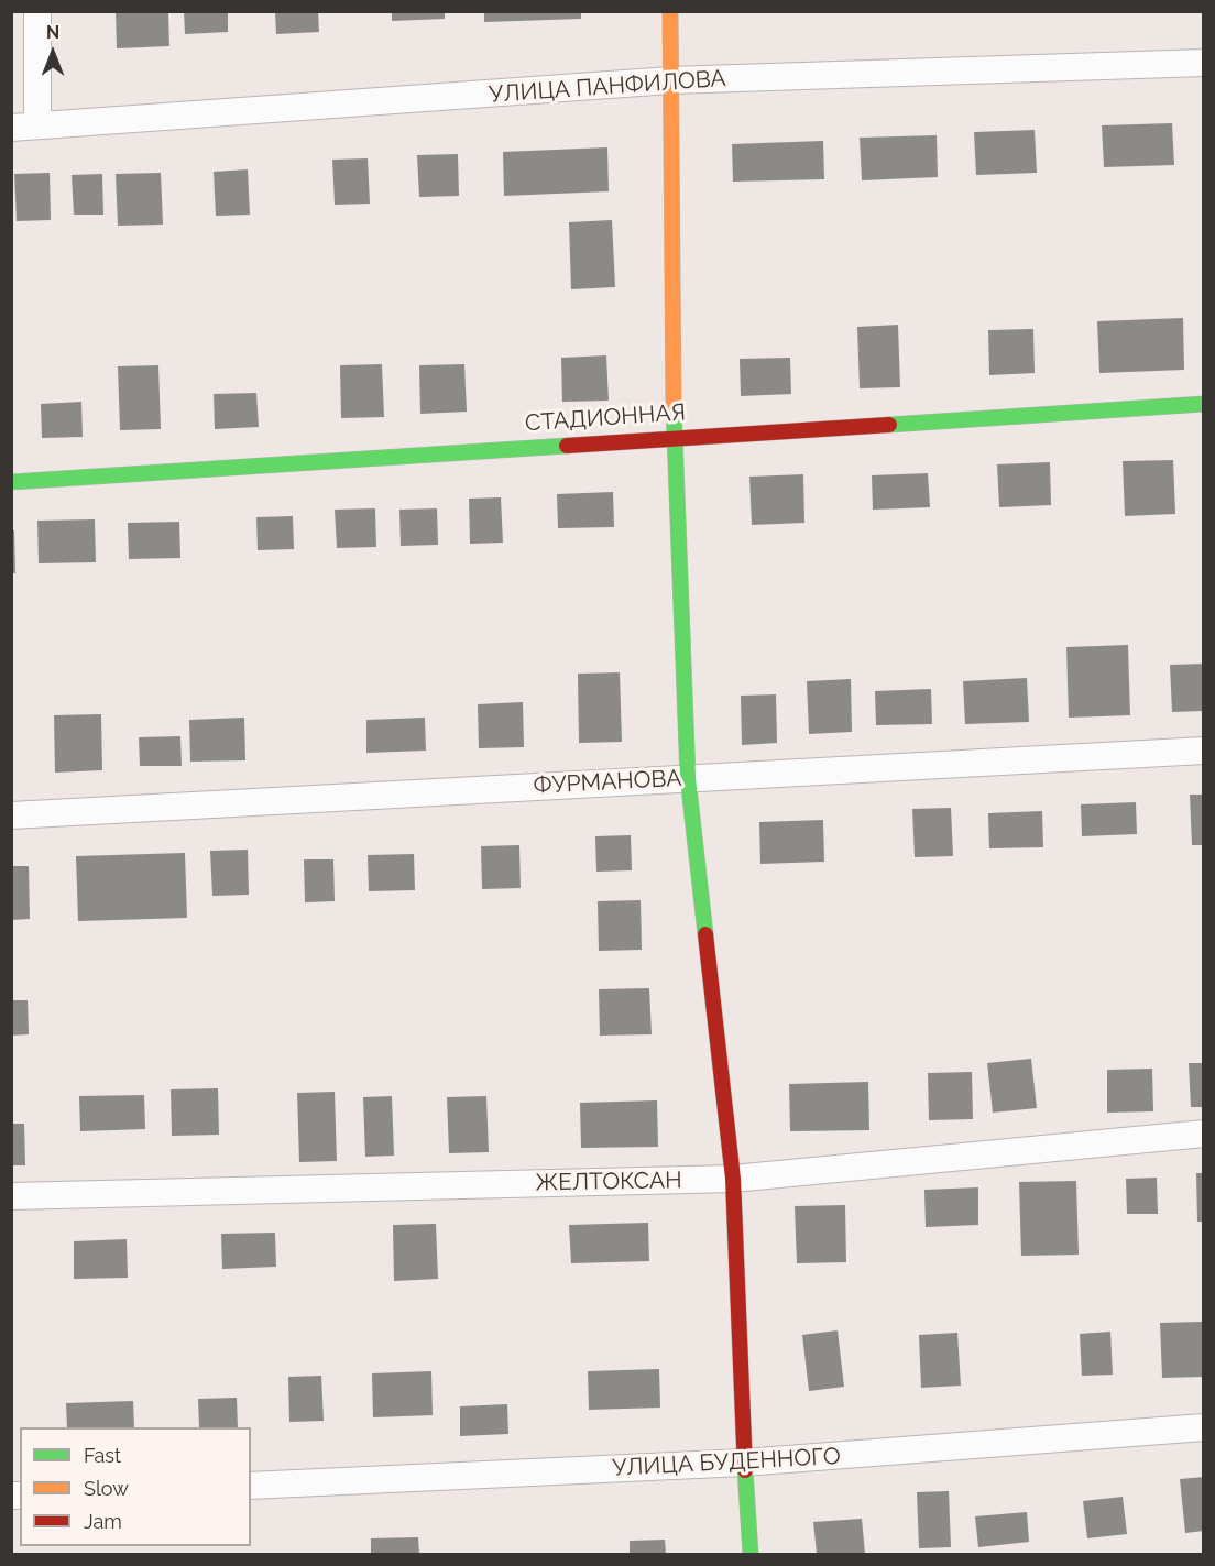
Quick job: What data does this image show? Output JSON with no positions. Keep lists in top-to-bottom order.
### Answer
{
  "streets": {
    "street": [
      "УЛИЦА ПАНФИЛОВА",
      "СТАДИОННАЯ",
      "ФУРМАНОВА",
      "ЖЕЛТОКСАН",
      "УЛИЦА БУДЕННОГО"
    ]
  },
  "legend": ["Fast", "Slow", "Jam"],
  "north": "top"
}
